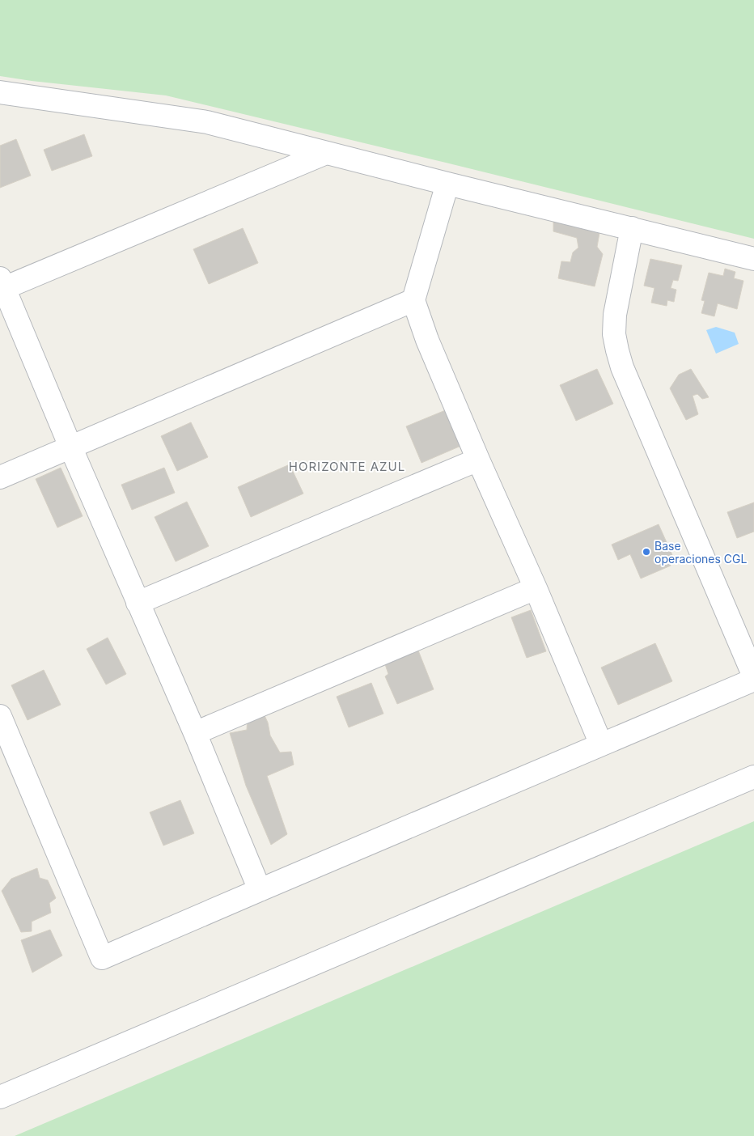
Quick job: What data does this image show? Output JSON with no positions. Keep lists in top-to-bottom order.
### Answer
{
  "districts": ["HORIZONTE AZUL"],
  "places": ["Base operaciones CGL"]
}
